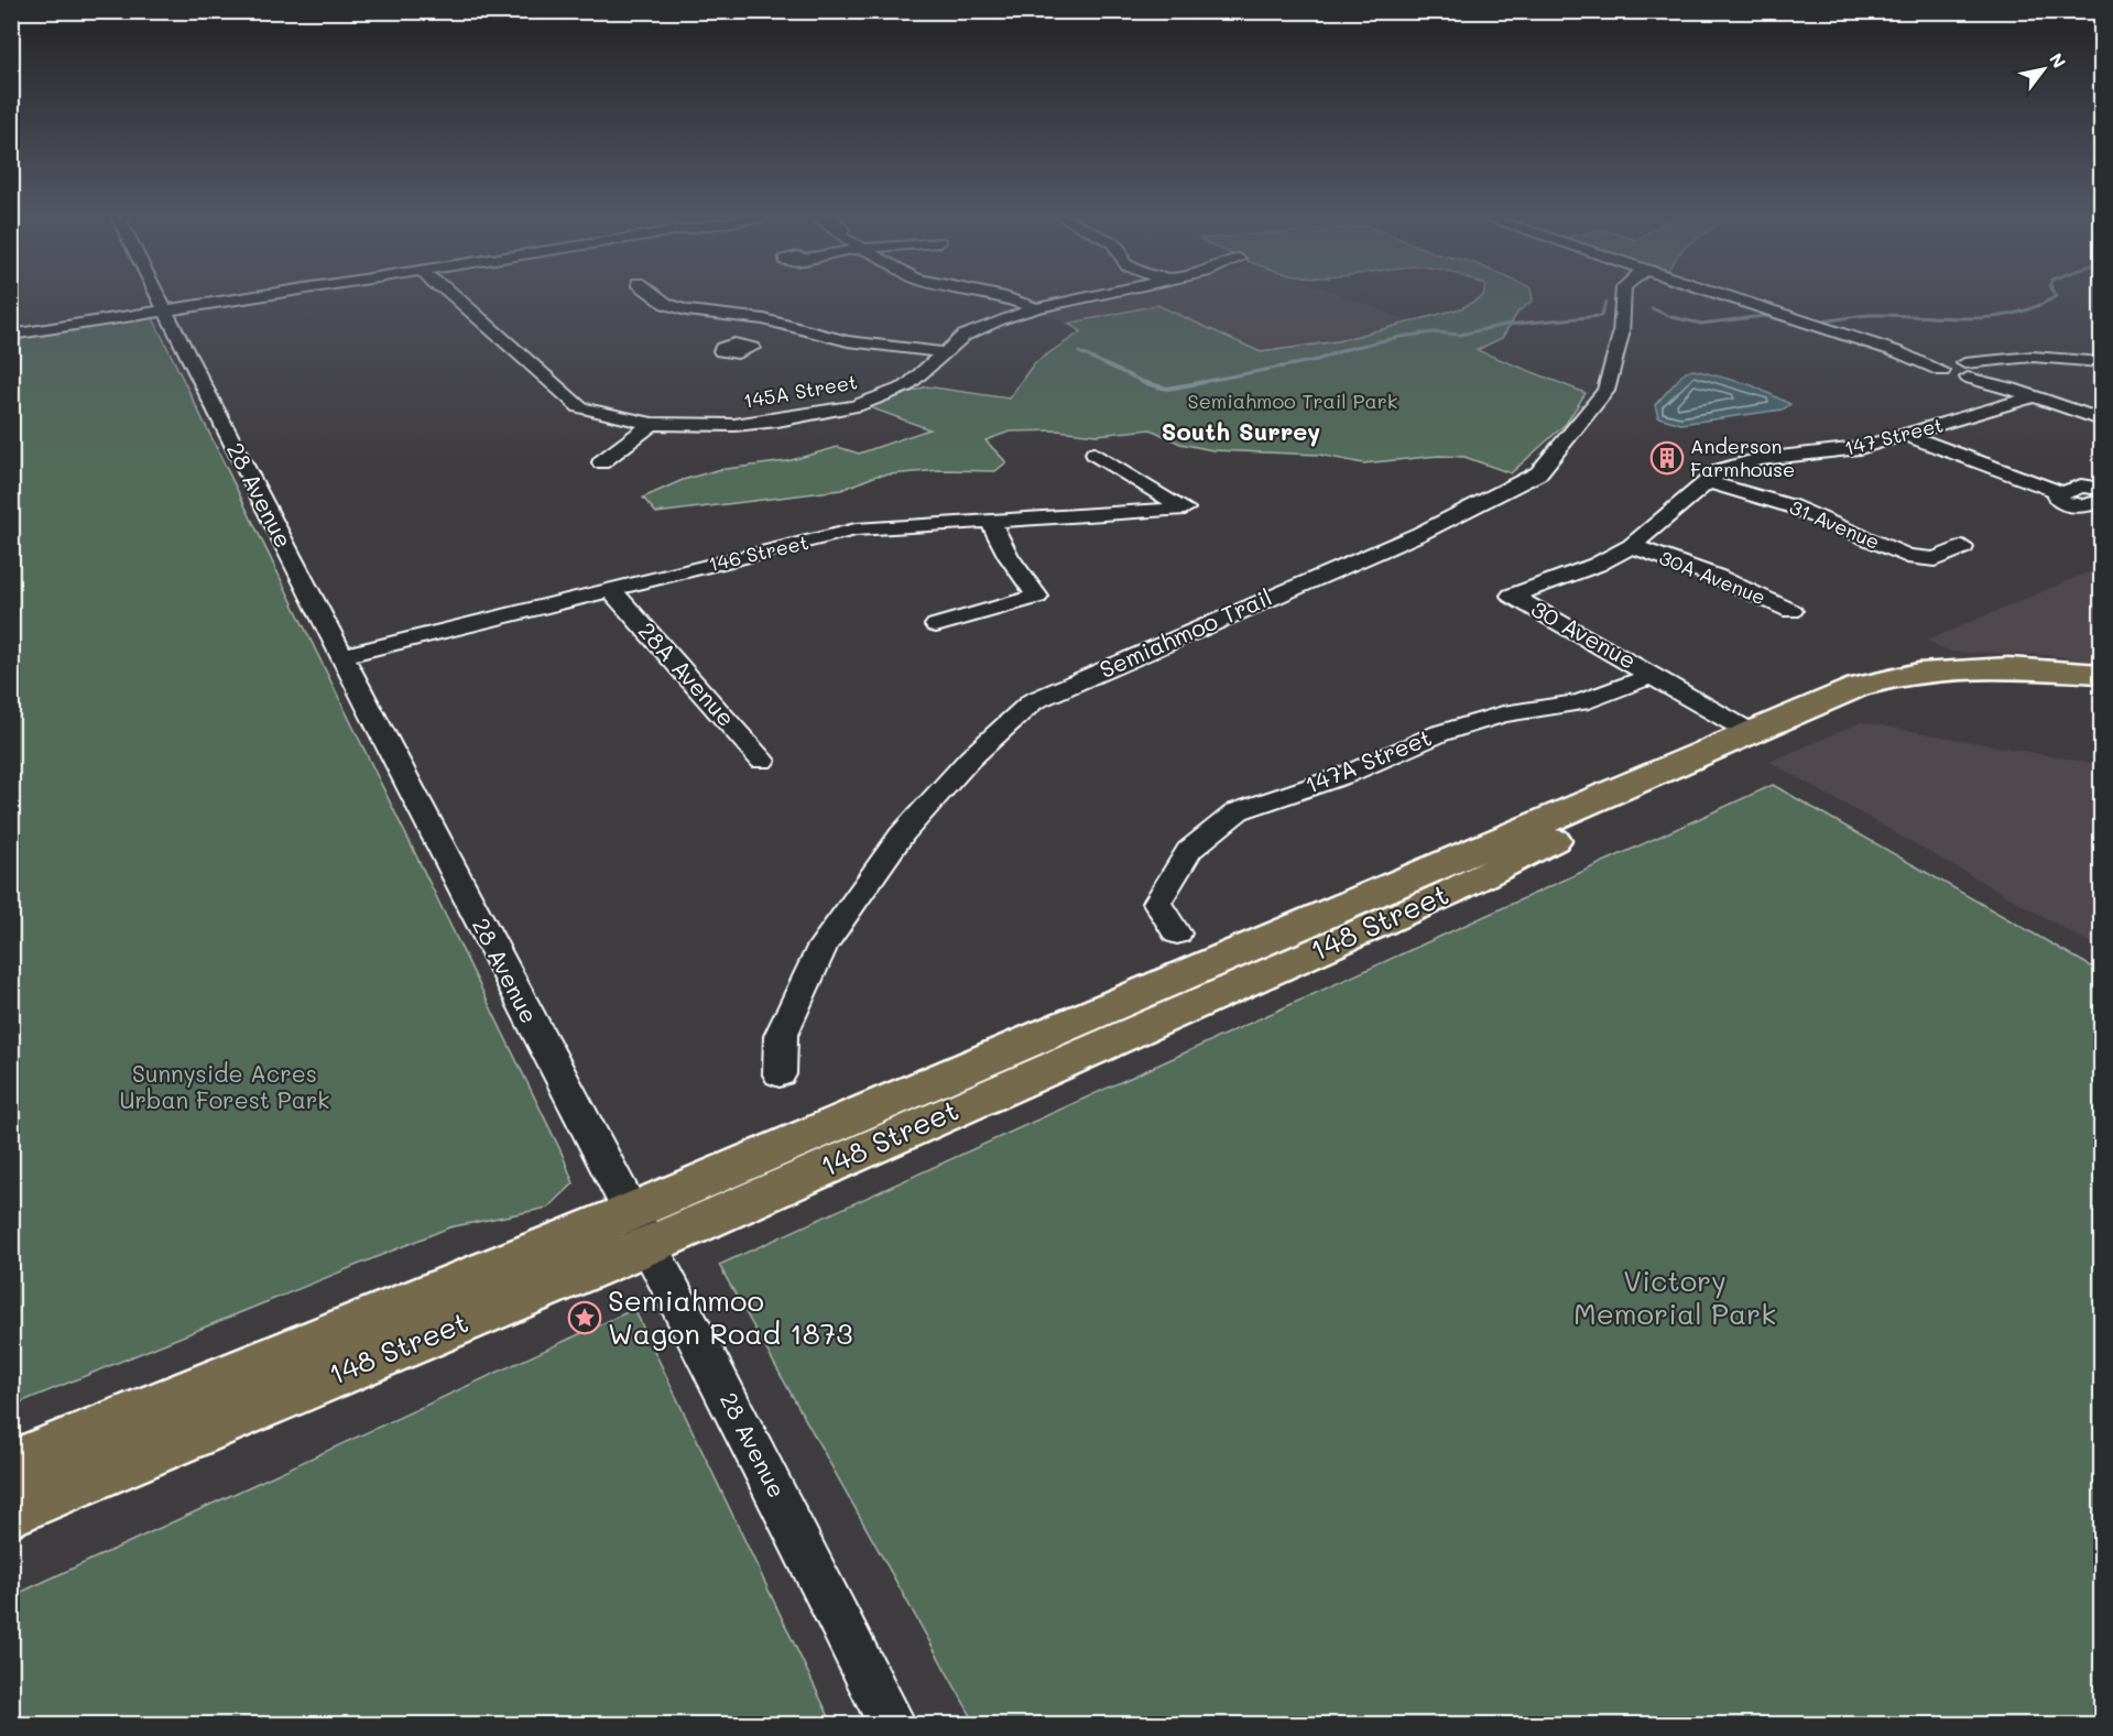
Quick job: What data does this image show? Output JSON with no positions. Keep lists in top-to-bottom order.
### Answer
{
  "streets": {
    "main road": ["148 Street"],
    "street": [
      "145A Street",
      "147 Street",
      "28 Avenue",
      "31 Avenue",
      "146 Street",
      "30A Avenue",
      "Semiahmoo Trail",
      "30 Avenue",
      "28A Avenue",
      "147A Street"
    ]
  },
  "crossings": [
    ["147 Street", "31 Avenue"],
    ["147 Street", "30A Avenue"],
    ["147 Street", "30 Avenue"],
    ["28 Avenue", "146 Street"],
    ["28 Avenue", "148 Street"],
    ["146 Street", "28A Avenue"],
    ["30 Avenue", "147A Street"],
    ["30 Avenue", "148 Street"]
  ],
  "districts": ["South Surrey"],
  "parks": ["Semiahmoo Trail Park", "Sunnyside Acres Urban Forest Park", "Victory Memorial Park"],
  "places": {
    "building": ["Anderson Farmhouse"],
    "place": ["Semiahmoo Wagon Road 1873"]
  },
  "north": "top right"
}
